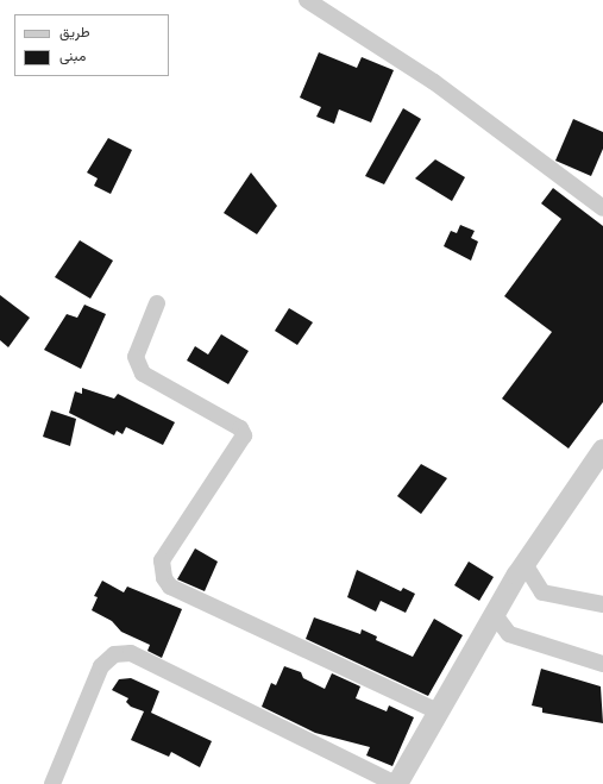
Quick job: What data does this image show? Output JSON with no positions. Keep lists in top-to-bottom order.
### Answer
{
  "legend": ["طريق", "مبنى"]
}
